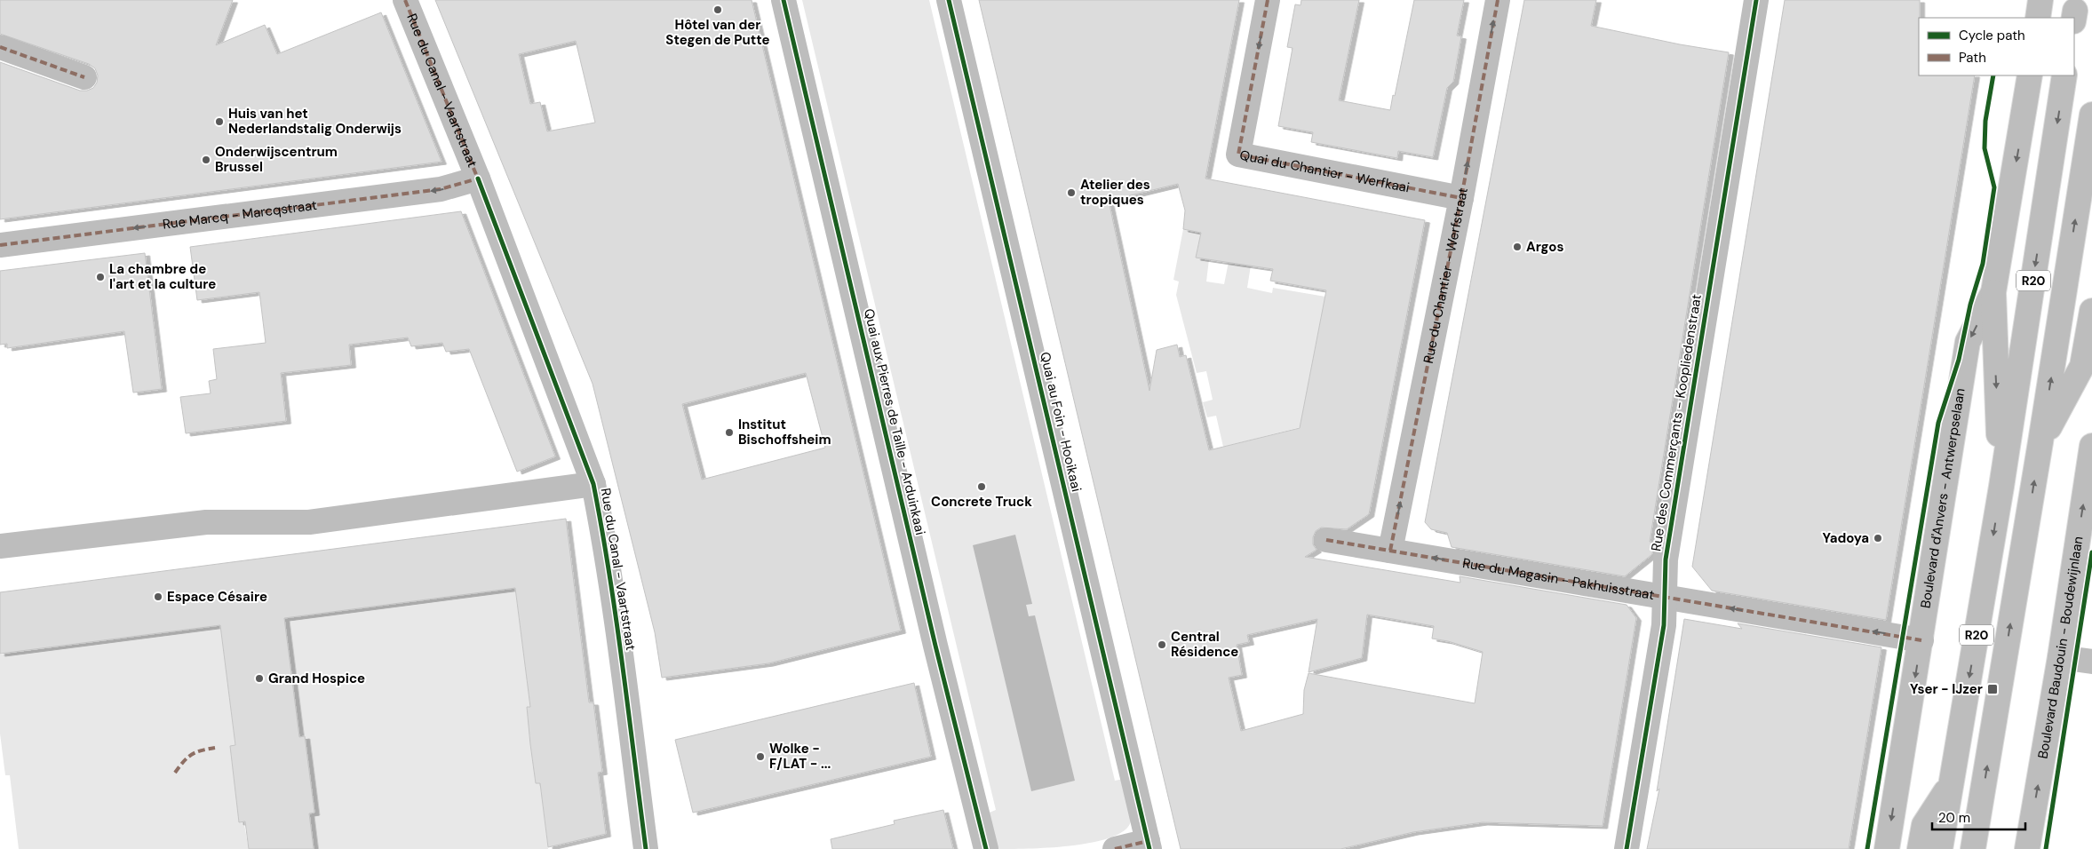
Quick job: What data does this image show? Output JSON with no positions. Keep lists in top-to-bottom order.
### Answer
{
  "streets": {
    "main road": [
      "Rue du Canal - Vaartstraat",
      "Quai du Chantier - Werfkaai",
      "Rue Marcq - Marcqstraat",
      "Rue du Chantier - Werfstraat",
      "R20",
      "Quai aux Pierres de Taille - Arduinkaai",
      "Quai au Foin - Hooikaai",
      "Rue des Commerçants - Koopliedenstraat",
      "Boulevard d'Anvers - Antwerpselaan",
      "Rue du Magasin - Pakhuisstraat",
      "Boulevard Baudouin - Boudewijnlaan"
    ]
  },
  "crossings": [
    ["Rue du Canal - Vaartstraat", "Rue Marcq - Marcqstraat"],
    ["Quai du Chantier - Werfkaai", "Rue du Chantier - Werfstraat"],
    ["Rue du Chantier - Werfstraat", "Rue du Magasin - Pakhuisstraat"],
    ["Rue des Commerçants - Koopliedenstraat", "Rue du Magasin - Pakhuisstraat"],
    ["Boulevard d'Anvers - Antwerpselaan", "Rue du Magasin - Pakhuisstraat"]
  ],
  "one_way": ["Rue Marcq - Marcqstraat", "Rue du Chantier - Werfstraat", "Rue du Magasin - Pakhuisstraat"],
  "places": {
    "other": [
      "Hôtel van der Stegen de Putte",
      "Huis van het Nederlandstalig Onderwijs",
      "Onderwijscentrum Brussel",
      "Atelier des tropiques",
      "Argos",
      "La chambre de l'art et la culture",
      "Institut Bischoffsheim",
      "Concrete Truck",
      "Yadoya",
      "Espace Césaire",
      "Central Résidence",
      "Grand Hospice",
      "Wolke - F/LAT - ..."
    ],
    "transit": ["Yser - IJzer"]
  },
  "legend": ["Cycle path", "Path"],
  "scale_bar": "20 m"
}
